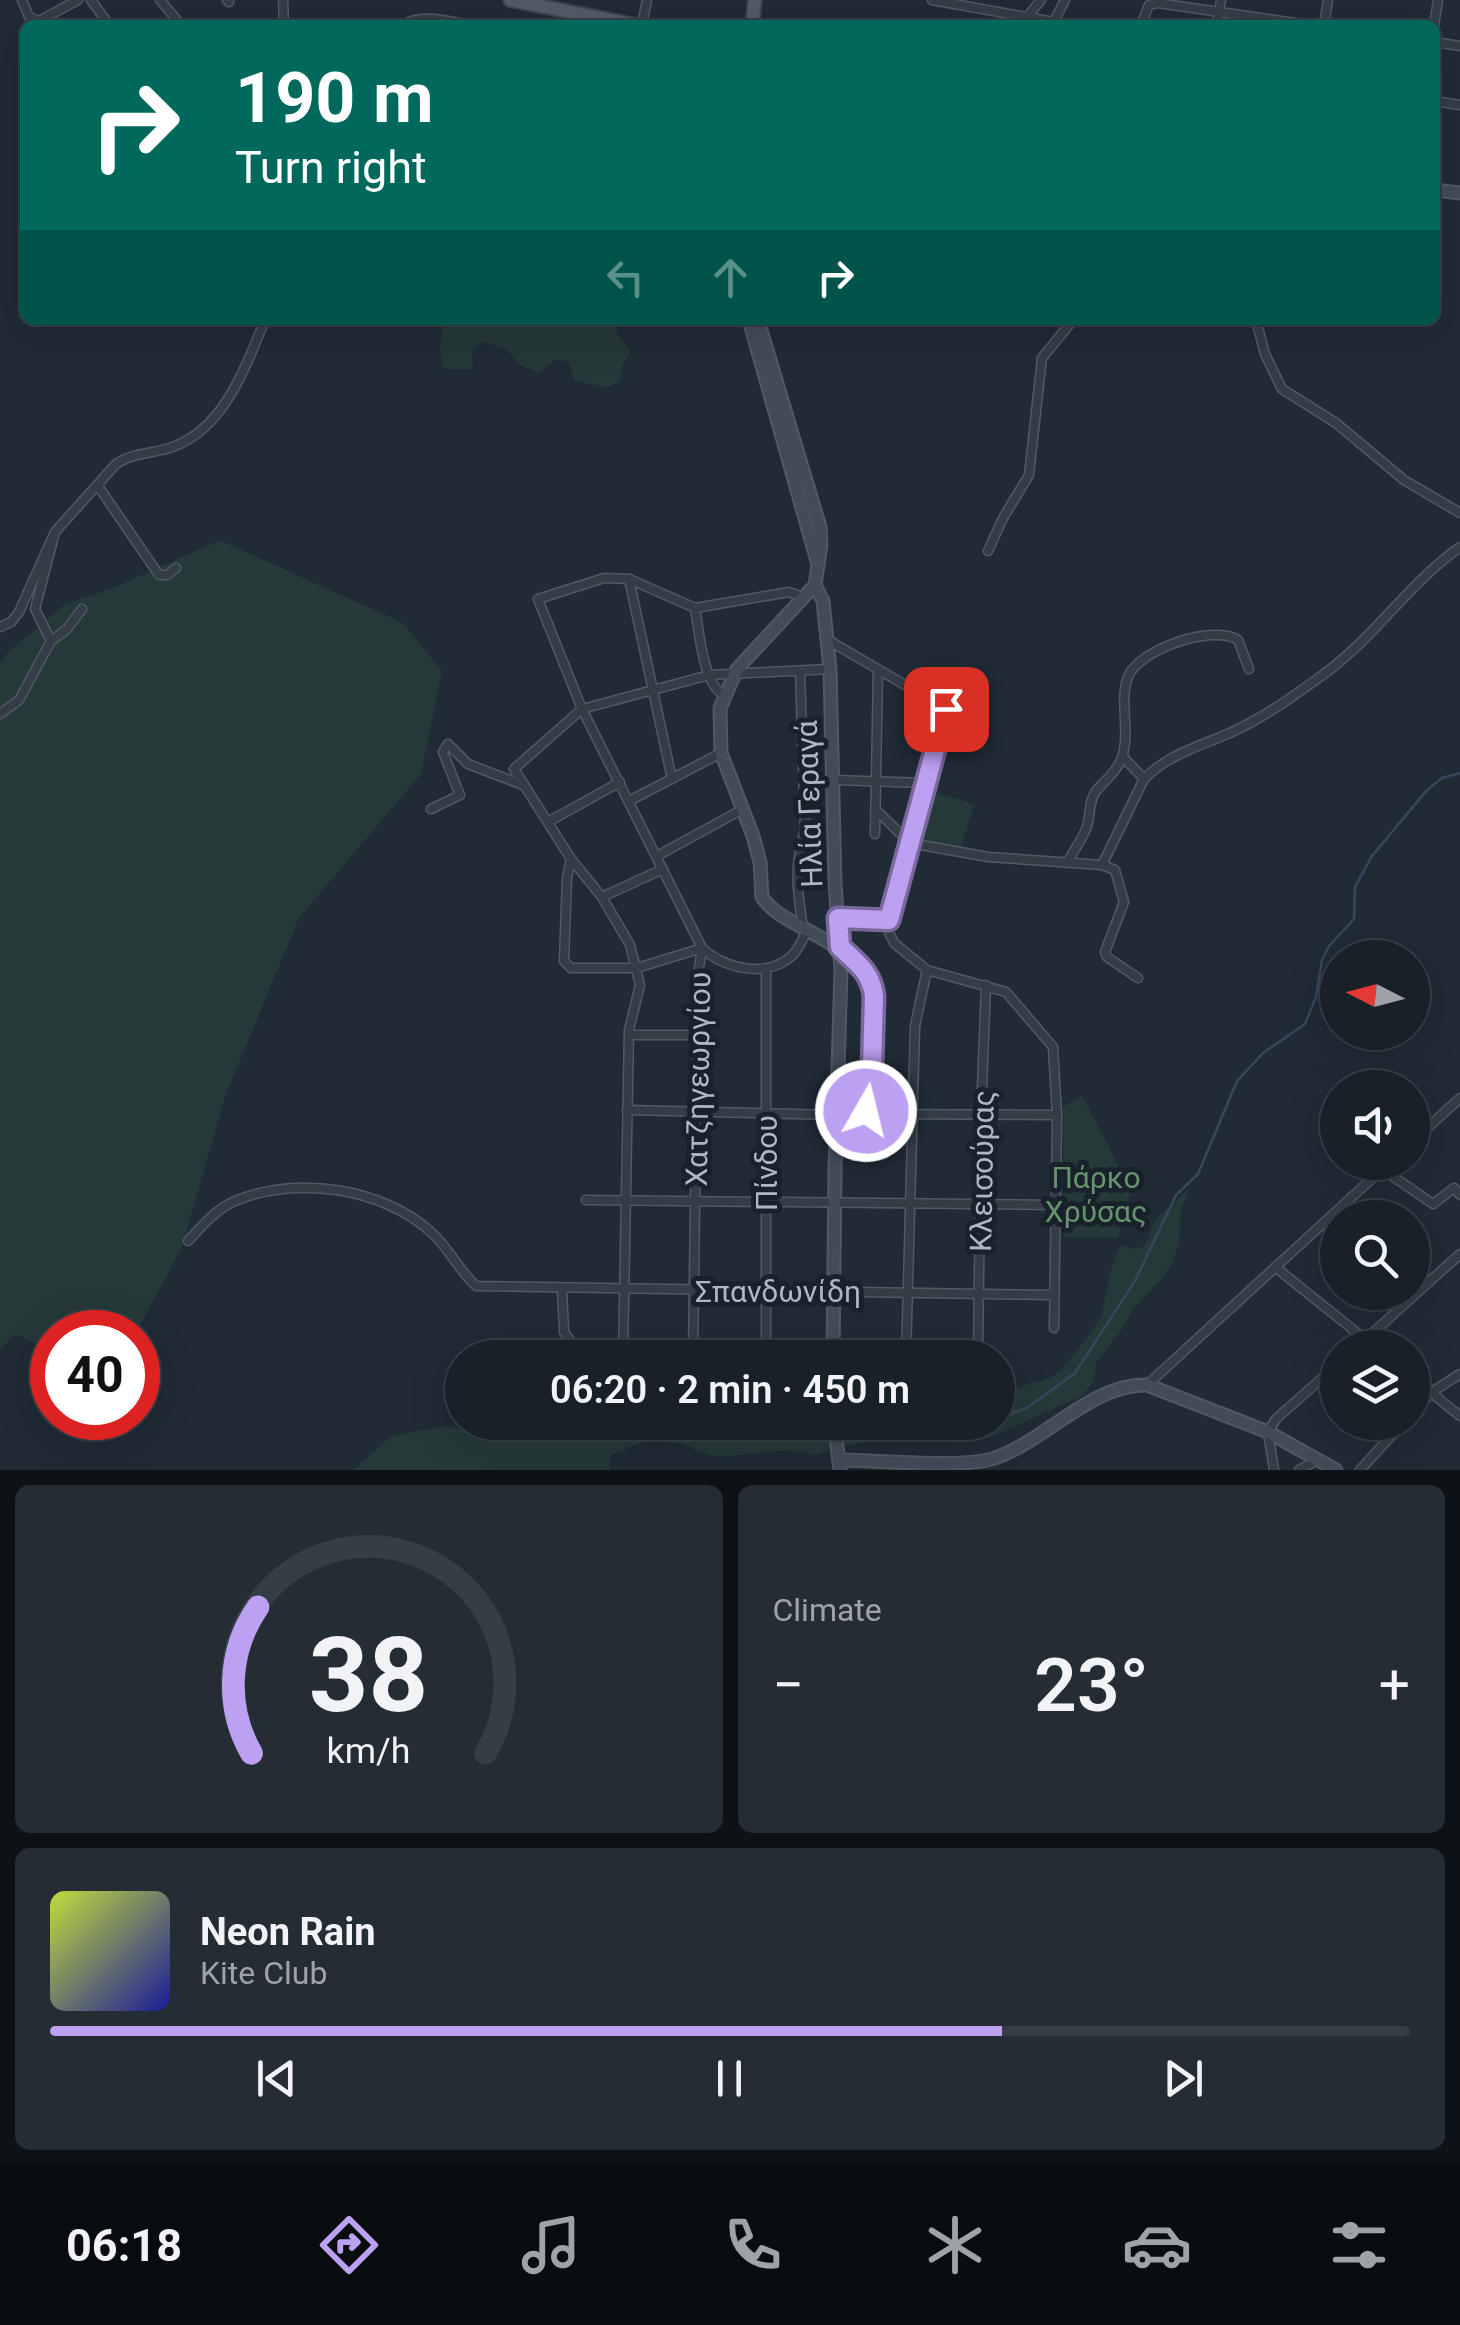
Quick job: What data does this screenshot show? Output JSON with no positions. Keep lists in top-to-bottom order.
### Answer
{
  "streets": {
    "street": [
      "Ηλία Γεραγά",
      "Χατζηγεωργίου",
      "Πίνδου",
      "Κλεισούρας",
      "Σπανδωνίδη"
    ]
  },
  "crossings": [
    ["Ηλία Γεραγά", "Σπανδωνίδη"],
    ["Χατζηγεωργίου", "Σπανδωνίδη"],
    ["Πίνδου", "Σπανδωνίδη"],
    ["Κλεισούρας", "Σπανδωνίδη"]
  ],
  "parks": ["Πάρκο Χρύσας"],
  "north": "left",
  "page": {
    "turn": ["190 m", "Turn right"],
    "limit": "40",
    "trip": "06:20 · 2 min · 450 m",
    "tile": "Climate",
    "heat": ["−", "23°", "+"],
    "song": ["Neon Rain", "Kite Club"],
    "tabs": "06:18",
    "gauge": ["38", "km/h"]
  }
}
